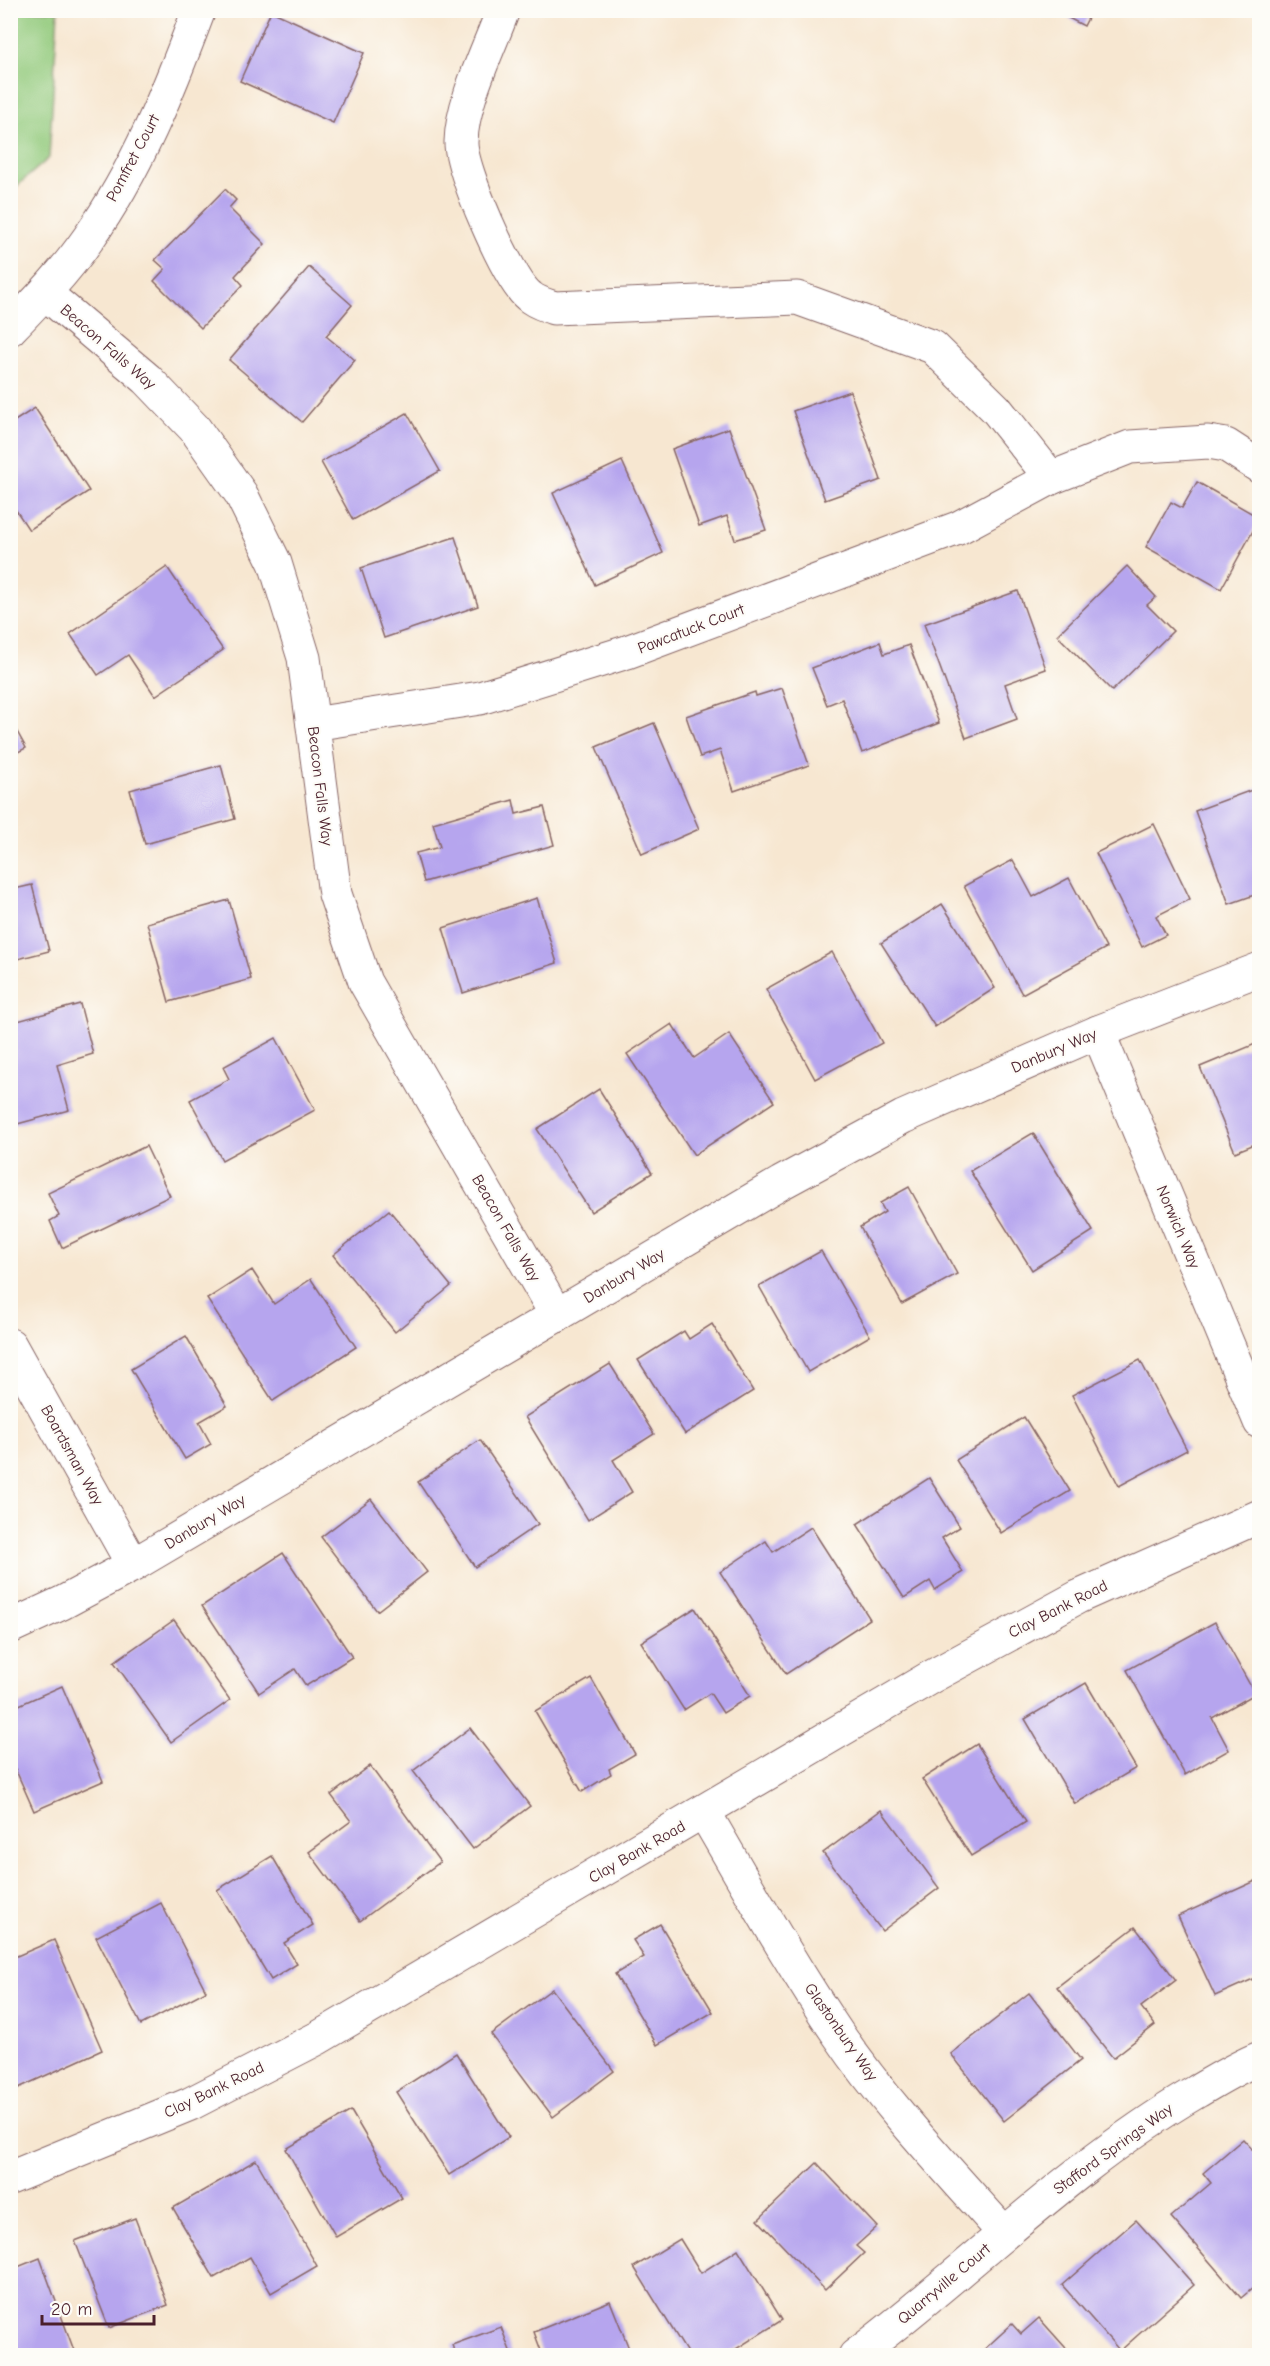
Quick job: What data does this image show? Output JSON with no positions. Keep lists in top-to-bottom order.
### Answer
{
  "streets": {
    "street": [
      "Pomfret Court",
      "Beacon Falls Way",
      "Pawcatuck Court",
      "Danbury Way",
      "Norwich Way",
      "Boardsman Way",
      "Clay Bank Road",
      "Glastonbury Way",
      "Stafford Springs Way",
      "Quarryville Court"
    ]
  },
  "crossings": [
    ["Pomfret Court", "Beacon Falls Way"],
    ["Beacon Falls Way", "Pawcatuck Court"],
    ["Beacon Falls Way", "Danbury Way"],
    ["Danbury Way", "Norwich Way"],
    ["Danbury Way", "Boardsman Way"],
    ["Clay Bank Road", "Glastonbury Way"],
    ["Glastonbury Way", "Stafford Springs Way"],
    ["Glastonbury Way", "Quarryville Court"],
    ["Stafford Springs Way", "Quarryville Court"]
  ],
  "scale_bar": "20 m"
}
